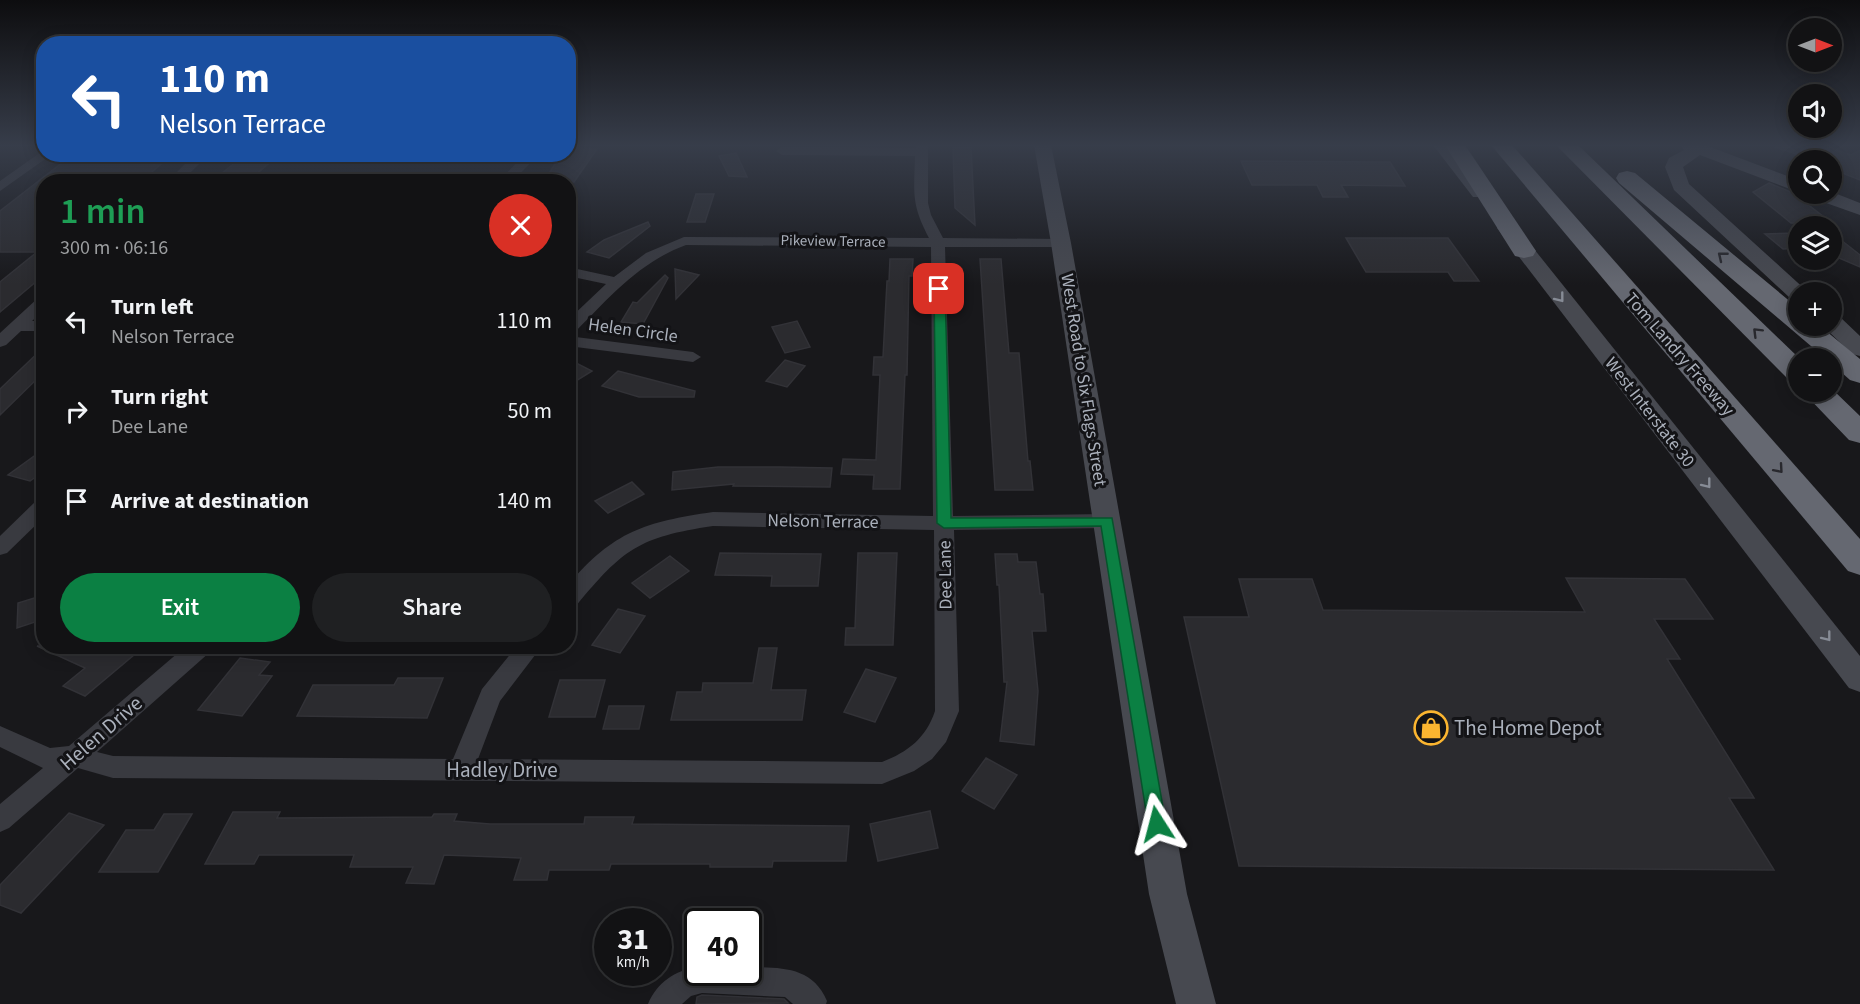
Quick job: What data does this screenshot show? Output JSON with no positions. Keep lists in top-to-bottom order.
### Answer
{
  "streets": {
    "highway": ["Tom Landry Freeway"],
    "main road": ["West Road to Six Flags Street", "West Interstate 30"],
    "street": [
      "Pikeview Terrace",
      "Helen Circle",
      "Nelson Terrace",
      "Dee Lane",
      "Helen Drive",
      "Hadley Drive"
    ]
  },
  "crossings": [
    ["Pikeview Terrace", "West Road to Six Flags Street"],
    ["Pikeview Terrace", "Dee Lane"],
    ["West Road to Six Flags Street", "Nelson Terrace"],
    ["Nelson Terrace", "Dee Lane"],
    ["Dee Lane", "Hadley Drive"],
    ["Helen Drive", "Hadley Drive"]
  ],
  "one_way": ["West Interstate 30"],
  "places": {
    "shop": ["The Home Depot"]
  },
  "north": "right",
  "page": {
    "map_buttons": ["+", "−"],
    "turn": ["110 m", "Nelson Terrace"],
    "heading": ["1 min", "300 m · 06:16"],
    "list": [
      {
        "name": "Turn left",
        "note": "Nelson Terrace",
        "value": "110 m"
      },
      {
        "name": "Turn right",
        "note": "Dee Lane",
        "value": "50 m"
      },
      {
        "name": "Arrive at destination",
        "value": "140 m"
      }
    ],
    "buttons": ["Exit", "Share"],
    "speed": "31 km/h",
    "limit": "40"
  }
}
